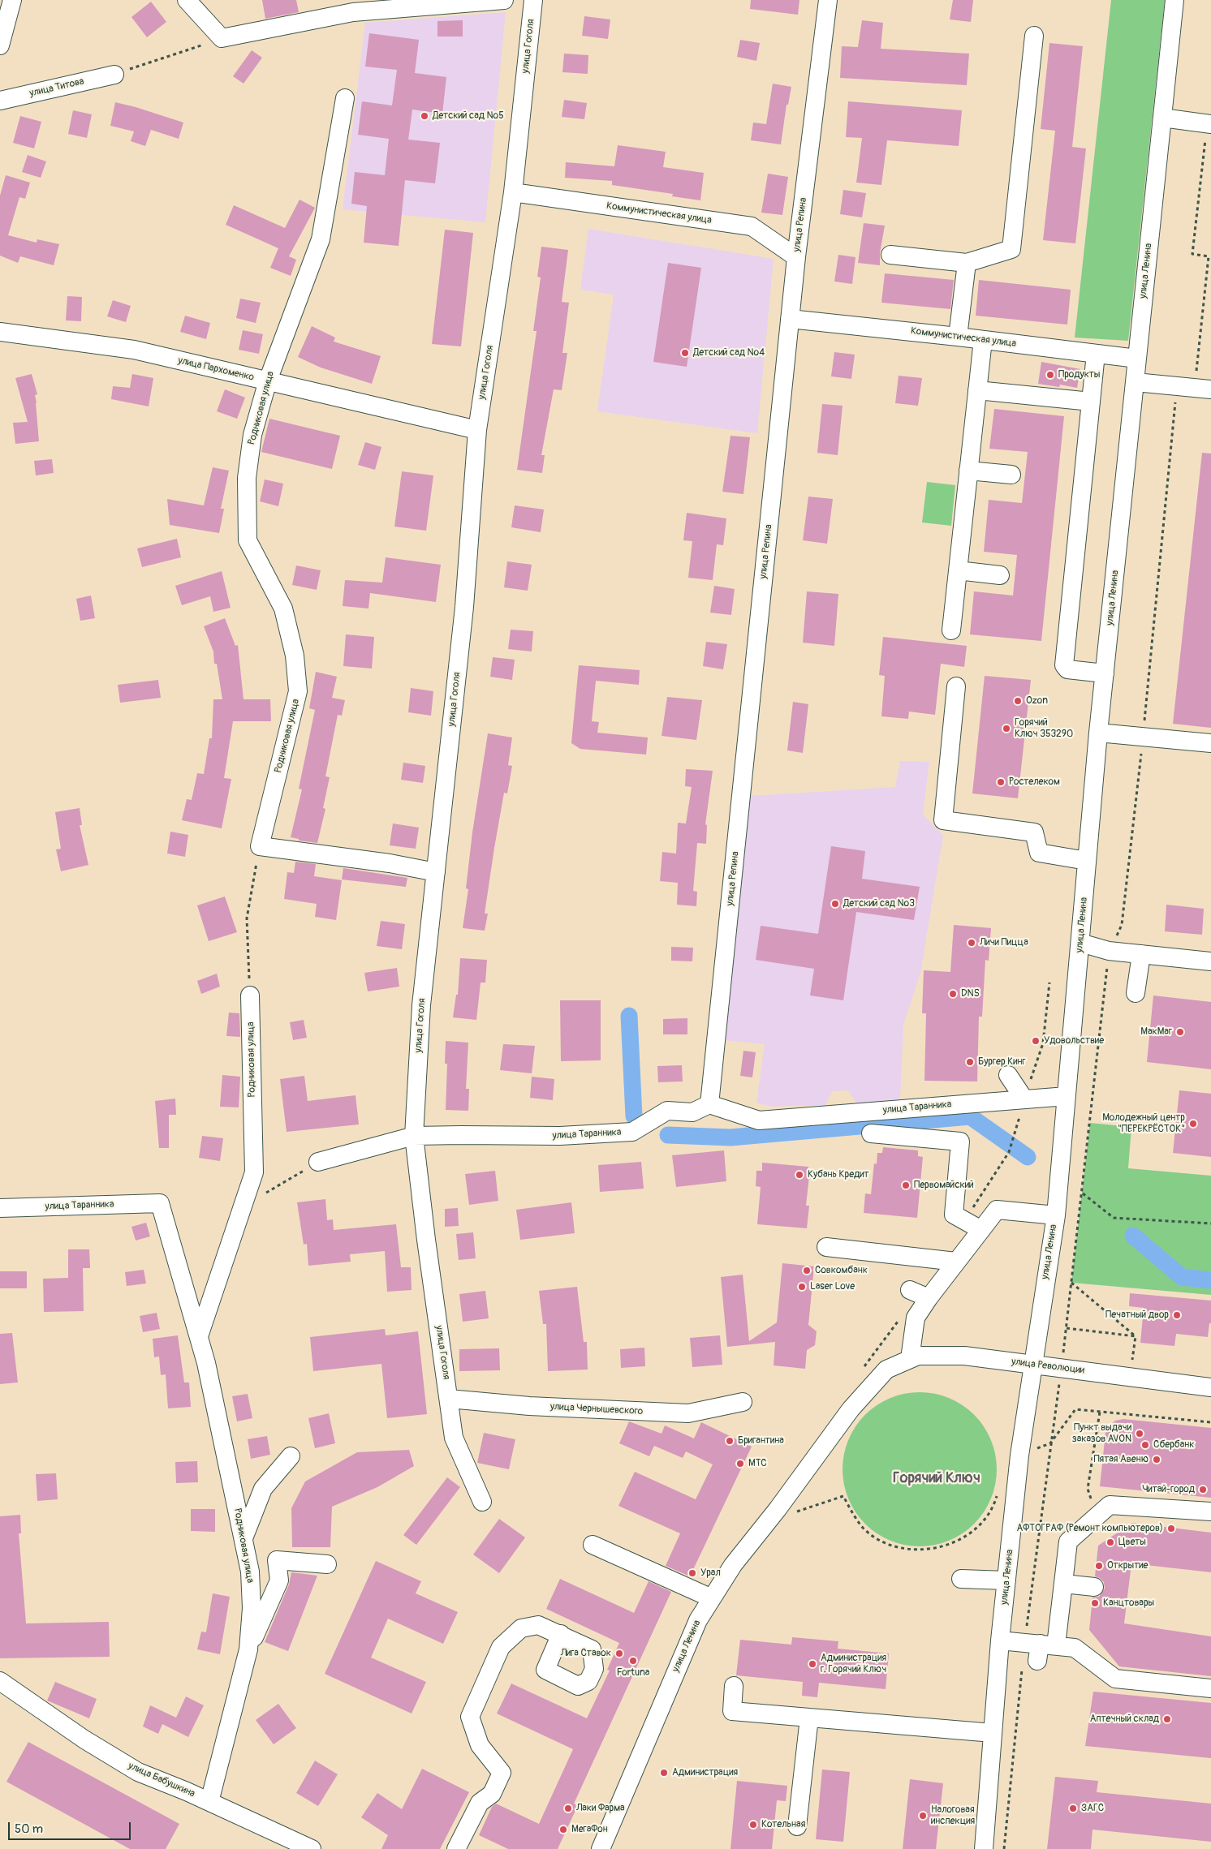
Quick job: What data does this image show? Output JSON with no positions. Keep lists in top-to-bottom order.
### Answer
{
  "streets": {
    "street": [
      "улица Гоголя",
      "улица Титова",
      "Коммунистическая улица",
      "улица Репина",
      "улица Ленина",
      "улица Пархоменко",
      "Родниковая улица",
      "улица Таранника",
      "улица Революции",
      "улица Чернышевского",
      "улица Бабушкина"
    ]
  },
  "crossings": [
    ["улица Гоголя", "Коммунистическая улица"],
    ["улица Гоголя", "улица Пархоменко"],
    ["улица Гоголя", "улица Таранника"],
    ["улица Гоголя", "улица Чернышевского"],
    ["Коммунистическая улица", "улица Репина"],
    ["Коммунистическая улица", "улица Ленина"],
    ["улица Репина", "улица Таранника"],
    ["улица Ленина", "улица Таранника"],
    ["улица Ленина", "улица Революции"],
    ["улица Пархоменко", "Родниковая улица"],
    ["Родниковая улица", "улица Таранника"],
    ["Родниковая улица", "улица Бабушкина"]
  ],
  "districts": ["Горячий Ключ"],
  "places": [
    "Детский сад №5",
    "Детский сад №4",
    "Продукты",
    "Ozon",
    "Горячий Ключ 353290",
    "Ростелеком",
    "Детский сад №3",
    "Личи Пицца",
    "DNS",
    "МакМаг",
    "Удовольствие",
    "Бургер Кинг",
    "Молодежный центр \"ПЕРЕКРЁСТОК\"",
    "Кубань Кредит",
    "Первомайский",
    "Совкомбанк",
    "Laser Love",
    "Печатный двор",
    "Пункт выдачи заказов AVON",
    "Бригантина",
    "Сбербанк",
    "Пятая Авеню",
    "МТС",
    "Читай-город",
    "АФТОГРАФ (Ремонт компьютеров)",
    "Цветы",
    "Открытие",
    "Урал",
    "Канцтовары",
    "Лига Ставок",
    "Fortuna",
    "Администрация г. Горячий Ключ",
    "Аптечный склад",
    "Администрация",
    "Лаки Фарма",
    "ЗАГС",
    "Налоговая инспекция",
    "Котельная",
    "МегаФон"
  ],
  "scale_bar": "50 m"
}
